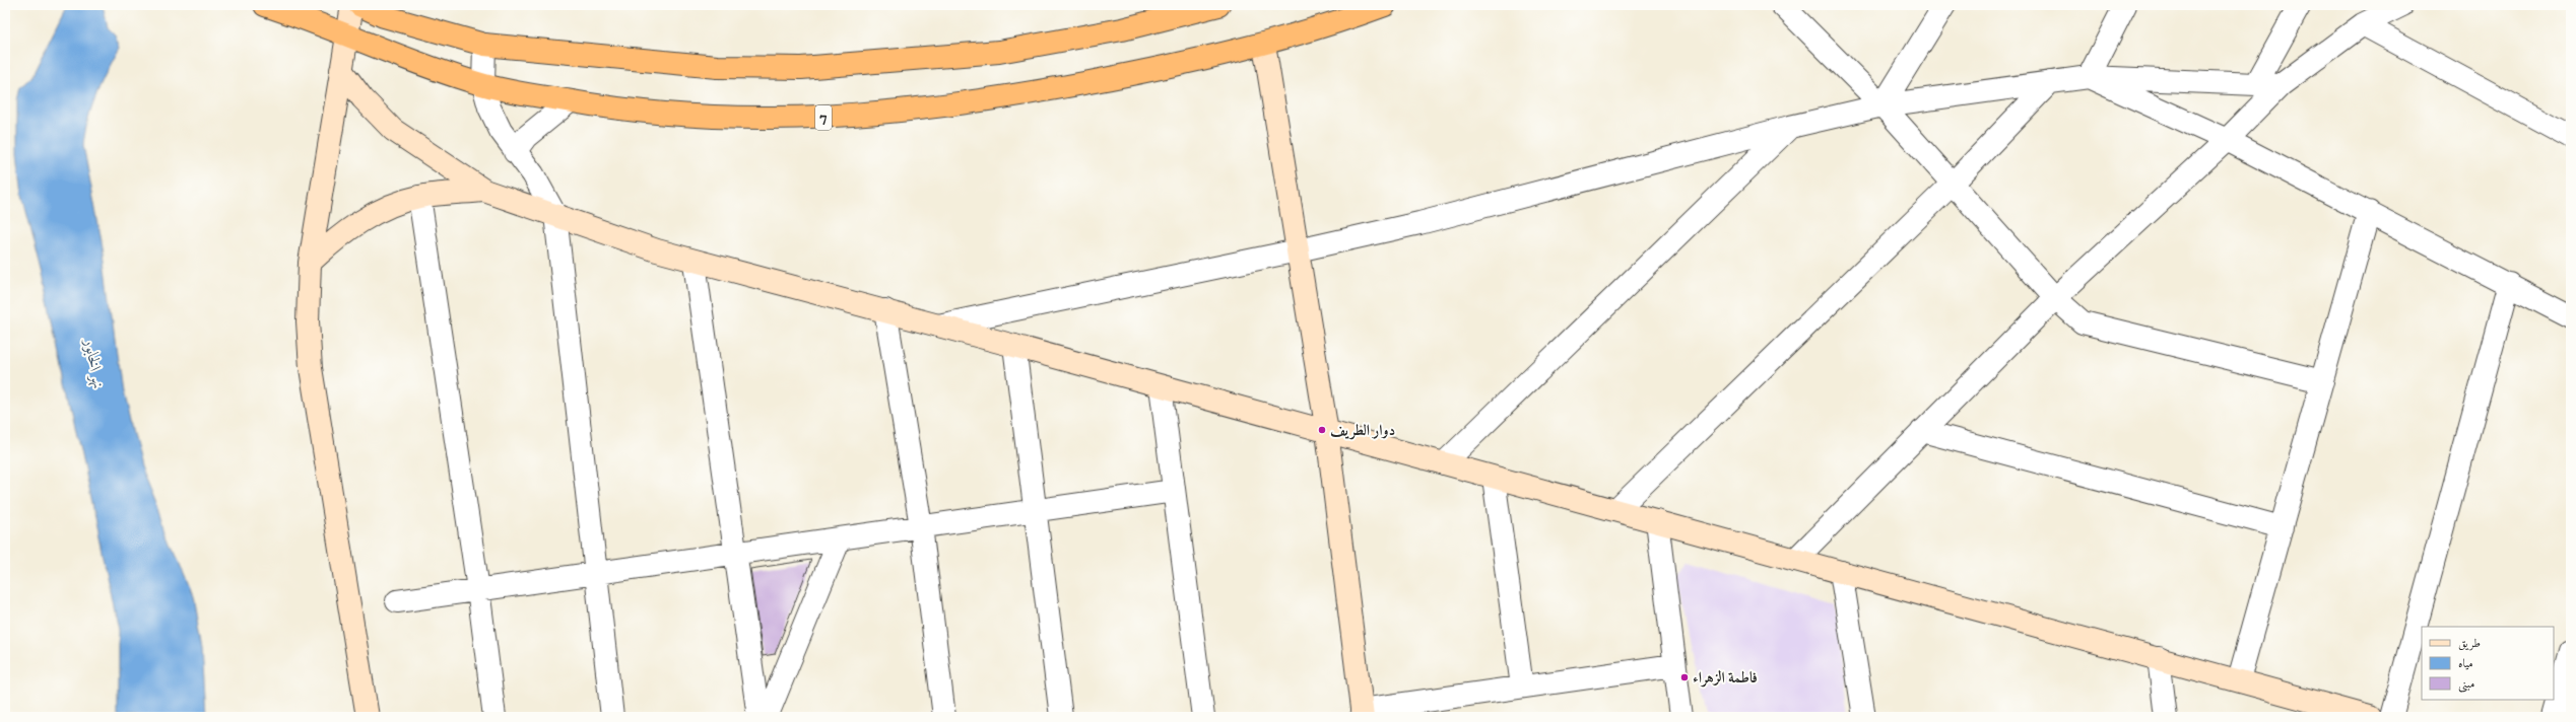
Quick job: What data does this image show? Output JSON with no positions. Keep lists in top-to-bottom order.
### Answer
{
  "streets": {
    "highway": ["7"]
  },
  "water": ["نهر الخابور"],
  "places": ["دوار الطريف", "فاطمة الزهراء"],
  "legend": ["طريق", "مياه", "مبنى"]
}
